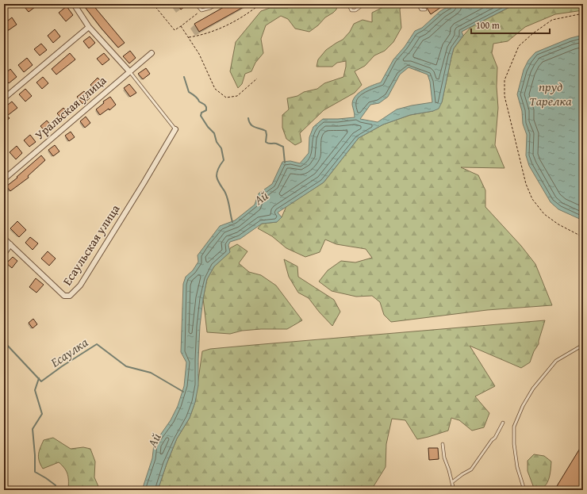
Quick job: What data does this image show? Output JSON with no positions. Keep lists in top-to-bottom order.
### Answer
{
  "streets": {
    "street": ["Уральская улица", "Есаульская улица"]
  },
  "water": ["пруд Тарелка", "Ай", "Есаулка"],
  "scale_bar": "100 m"
}
